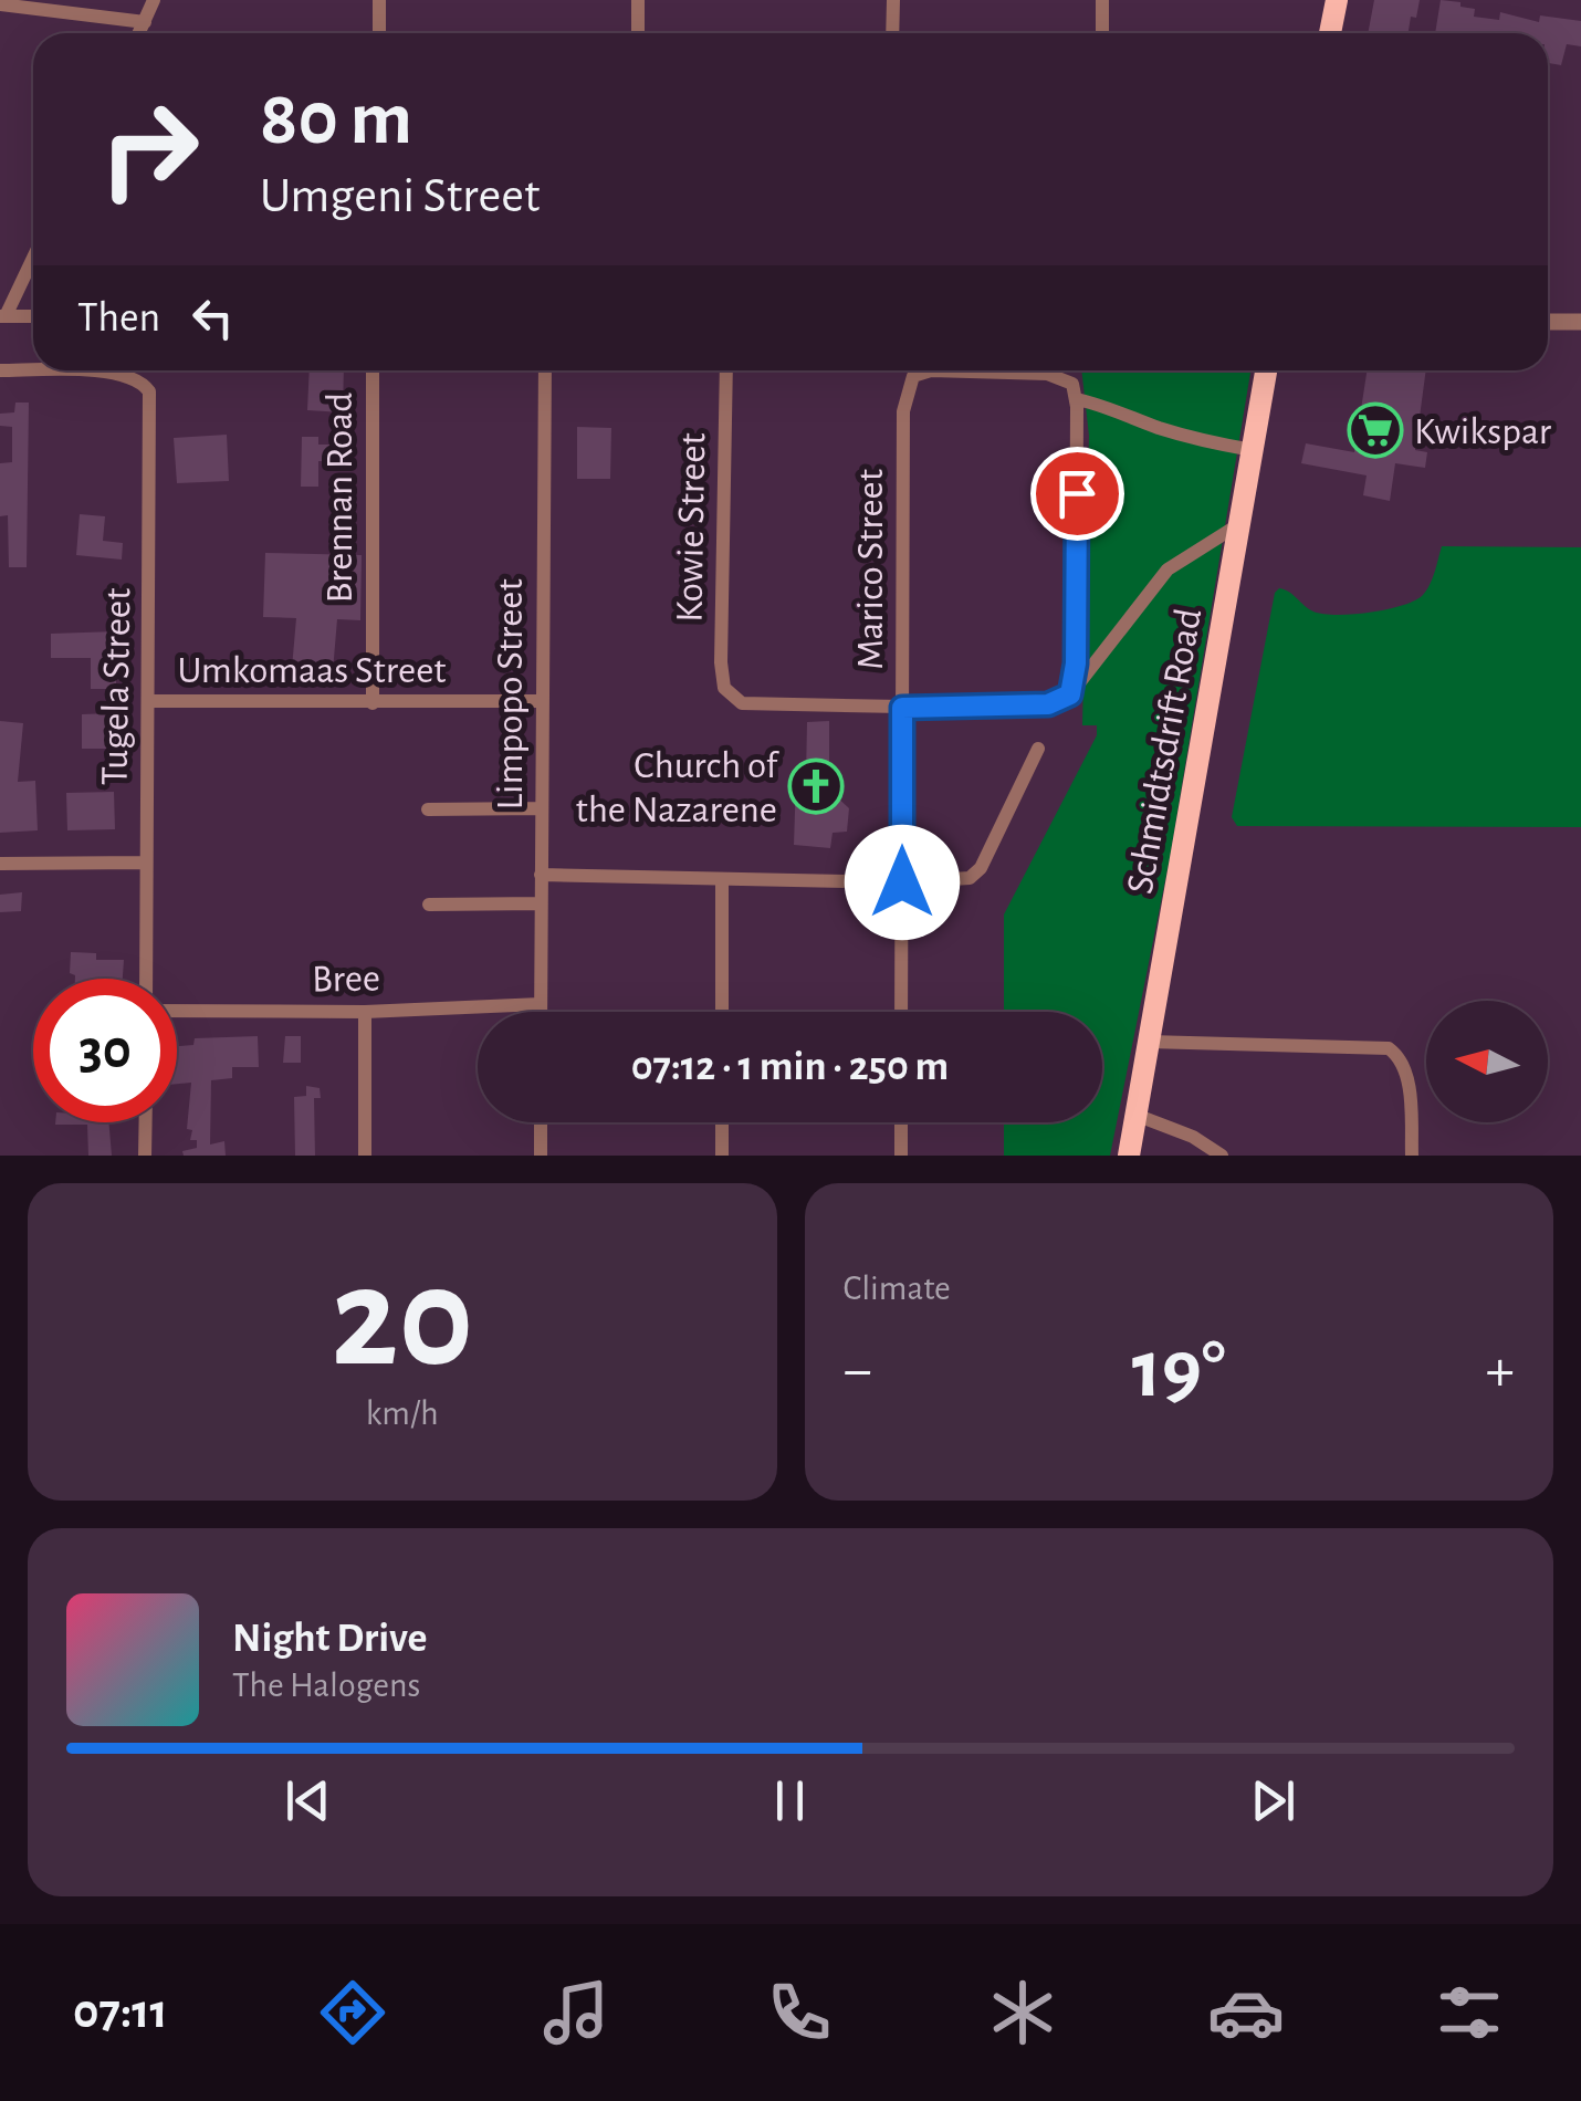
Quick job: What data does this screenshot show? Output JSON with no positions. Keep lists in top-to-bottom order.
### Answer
{
  "streets": {
    "highway": ["Schmidtsdrift Road"],
    "street": [
      "Brennan Road",
      "Kowie Street",
      "Marico Street",
      "Umkomaas Street",
      "Tugela Street",
      "Limpopo Street",
      "Bree"
    ]
  },
  "crossings": [
    ["Brennan Road", "Umkomaas Street"],
    ["Kowie Street", "Marico Street"],
    ["Umkomaas Street", "Tugela Street"],
    ["Umkomaas Street", "Limpopo Street"],
    ["Limpopo Street", "Bree"]
  ],
  "places": {
    "supermarket": ["Kwikspar"],
    "church": ["Church of the Nazarene"]
  },
  "north": "left",
  "page": {
    "turn": ["80 m", "Umgeni Street"],
    "then": "Then",
    "limit": "30",
    "trip": "07:12 · 1 min · 250 m",
    "tile": [
      ["20", "km/h"],
      "Climate"
    ],
    "heat": ["−", "19°", "+"],
    "song": ["Night Drive", "The Halogens"],
    "tabs": "07:11"
  }
}
